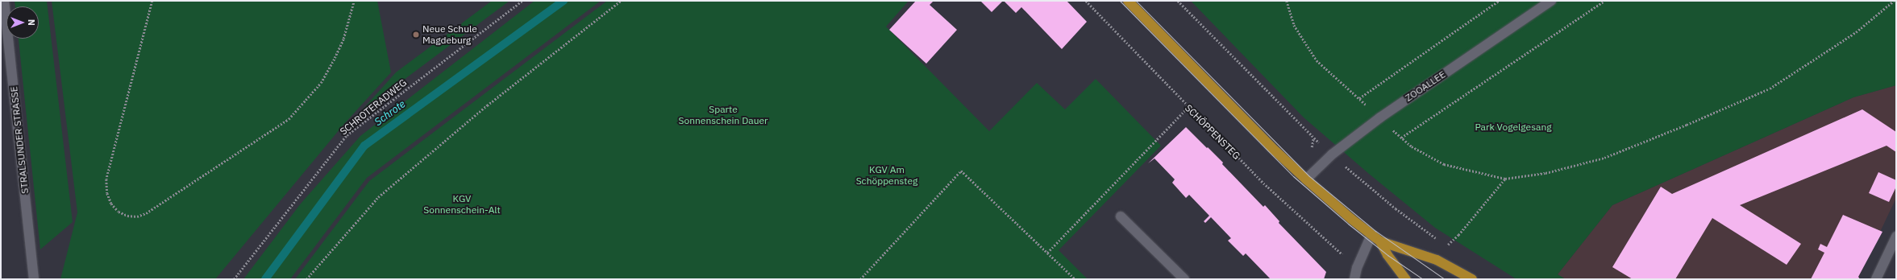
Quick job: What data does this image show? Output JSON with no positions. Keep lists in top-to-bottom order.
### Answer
{
  "streets": {
    "street": ["ZOOALLEE", "STRALSUNDER STRASSE"],
    "path": ["SCHROTERADWEG", "SCHÖPPENSTEG"]
  },
  "water": ["Schrote"],
  "parks": [
    "Sparte Sonnenschein Dauer",
    "Park Vogelgesang",
    "KGV Am Schöppensteg",
    "KGV Sonnenschein-Alt"
  ],
  "places": ["Neue Schule Magdeburg"],
  "north": "right"
}
